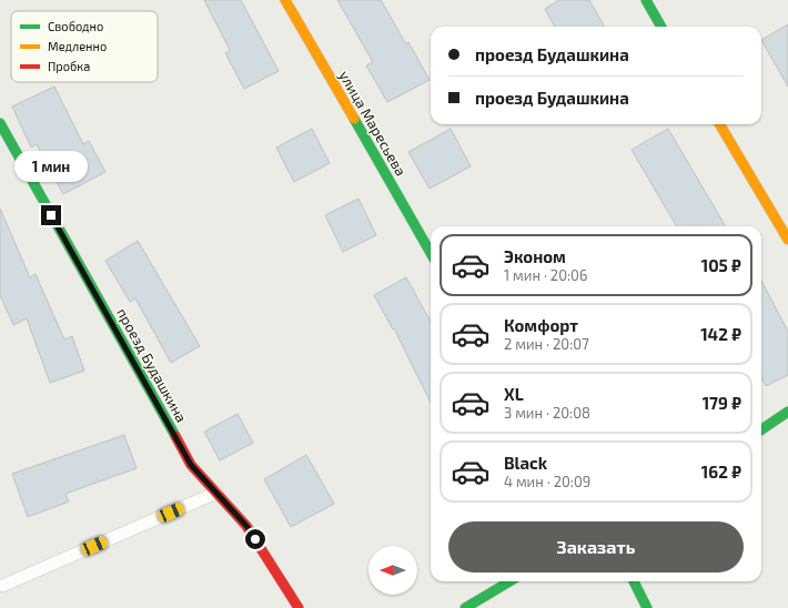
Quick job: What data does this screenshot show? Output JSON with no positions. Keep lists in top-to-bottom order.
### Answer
{
  "streets": {
    "street": ["улица Маресьева", "проезд Будашкина"]
  },
  "legend": ["Свободно", "Медленно", "Пробка"],
  "north": "left",
  "page": {
    "banner": ["проезд Будашкина", "проезд Будашкина"],
    "bubble": "1 мин",
    "list": [
      {
        "name": "Эконом",
        "note": "1 мин · 20:06",
        "value": "105 ₽"
      },
      {
        "name": "Комфорт",
        "note": "2 мин · 20:07",
        "value": "142 ₽"
      },
      {
        "name": "XL",
        "note": "3 мин · 20:08",
        "value": "179 ₽"
      },
      {
        "name": "Black",
        "note": "4 мин · 20:09",
        "value": "162 ₽"
      }
    ],
    "buttons": "Заказать"
  }
}
